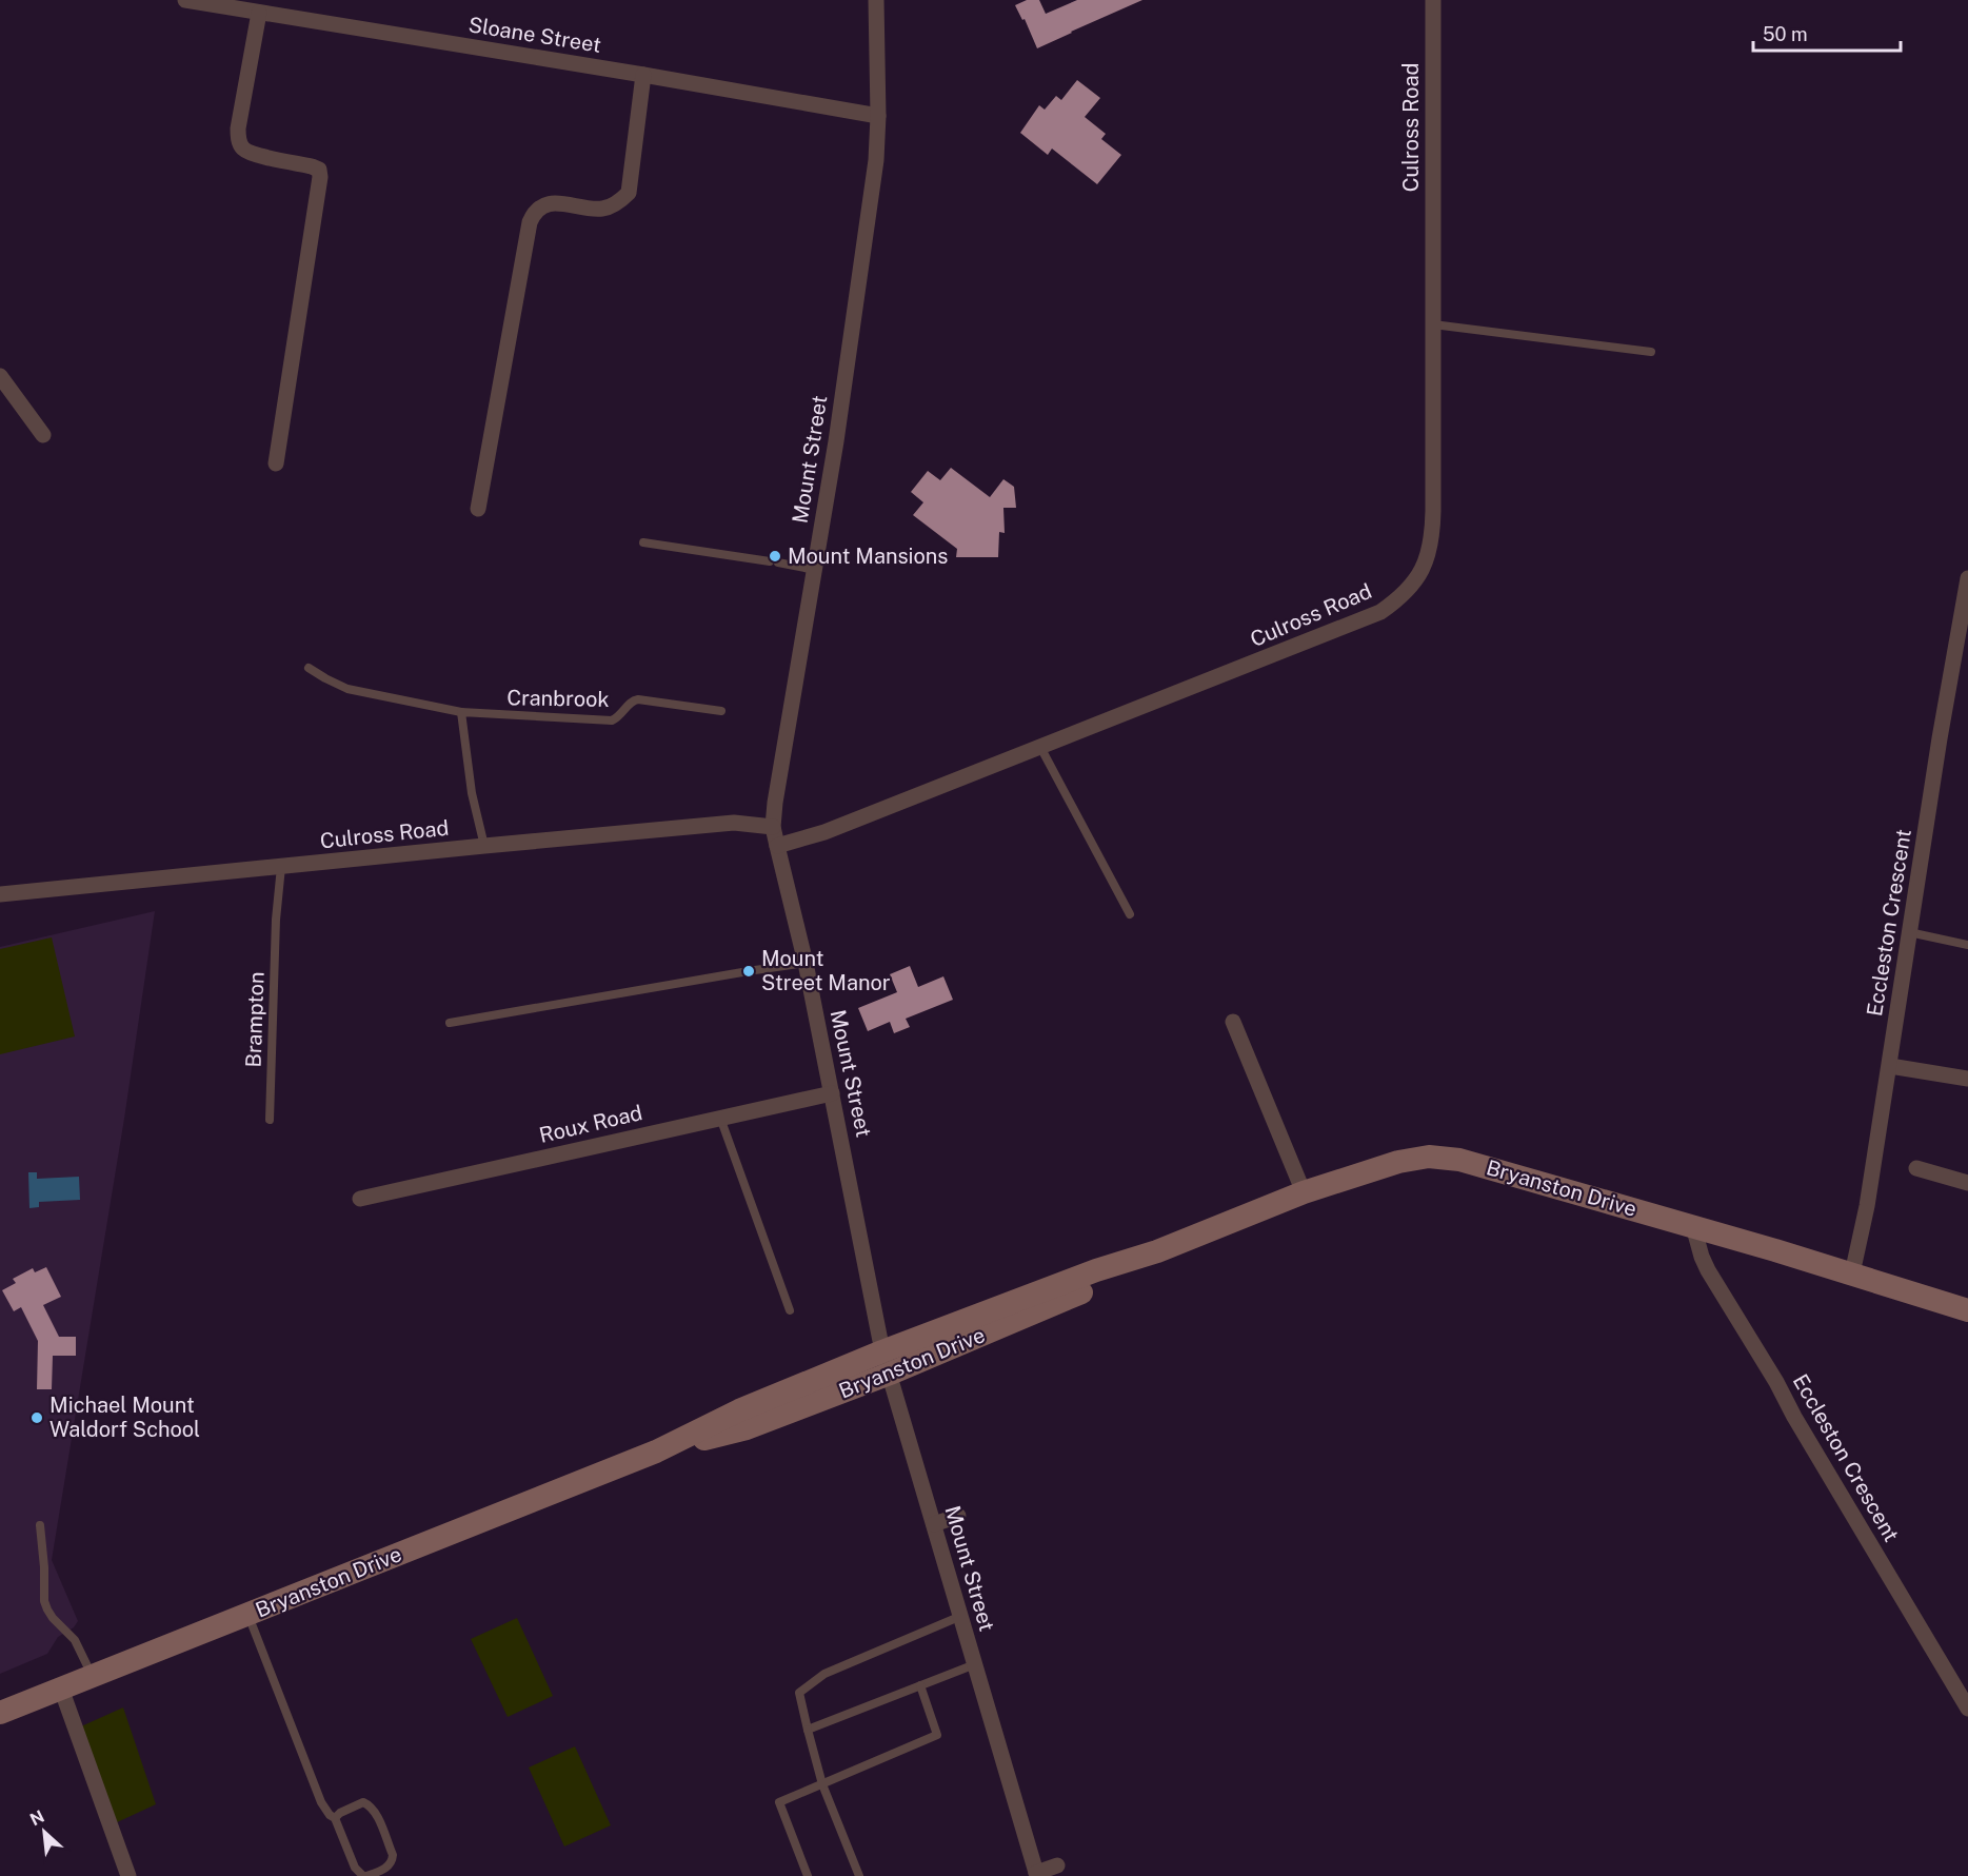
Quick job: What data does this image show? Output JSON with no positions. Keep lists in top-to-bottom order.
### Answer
{
  "streets": {
    "main road": ["Bryanston Drive"],
    "street": [
      "Sloane Street",
      "Culross Road",
      "Mount Street",
      "Eccleston Crescent",
      "Roux Road"
    ],
    "lane": ["Cranbrook", "Brampton"]
  },
  "crossings": [
    ["Sloane Street", "Mount Street"],
    ["Culross Road", "Mount Street"],
    ["Culross Road", "Brampton"],
    ["Mount Street", "Roux Road"],
    ["Mount Street", "Bryanston Drive"],
    ["Eccleston Crescent", "Bryanston Drive"]
  ],
  "places": ["Mount Mansions", "Mount Street Manor", "Michael Mount Waldorf School"],
  "scale_bar": "50 m",
  "north": "top left"
}
